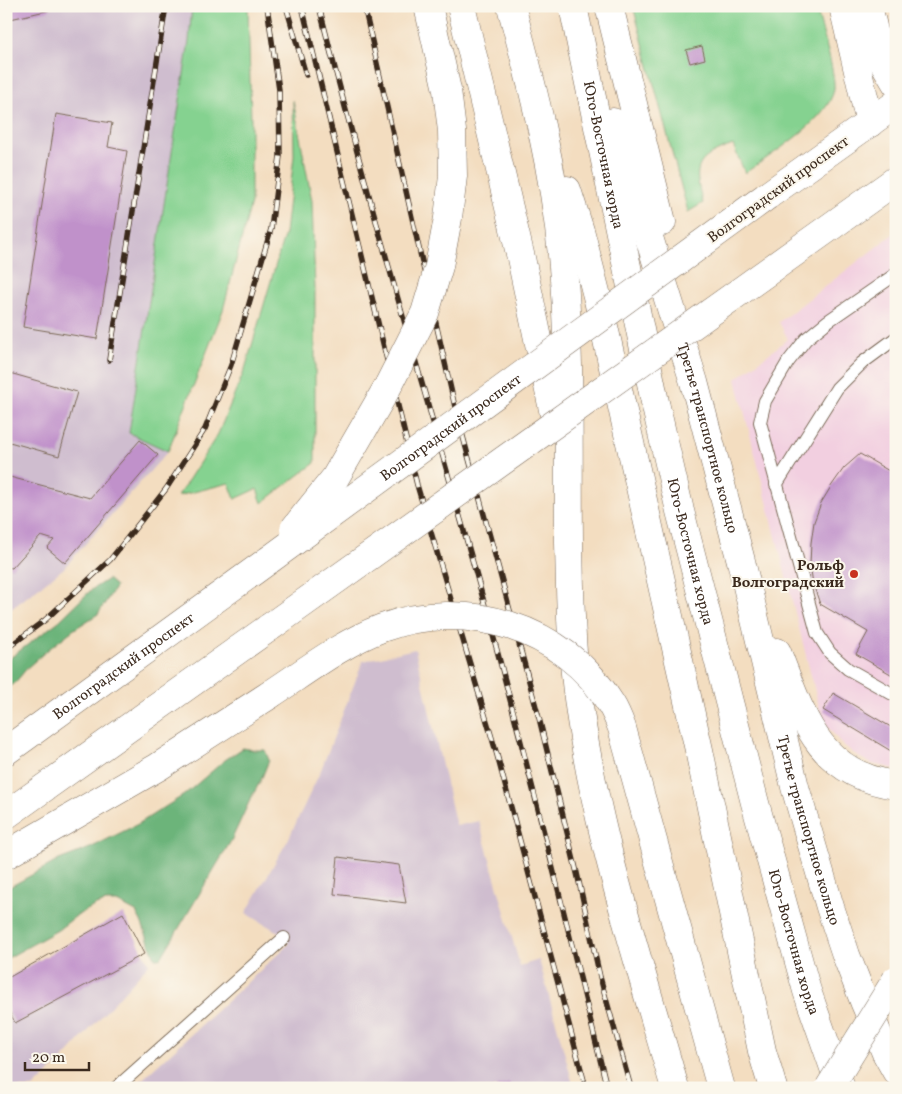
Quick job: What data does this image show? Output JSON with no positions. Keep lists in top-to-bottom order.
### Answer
{
  "streets": {
    "main road": ["Юго-Восточная хорда", "Волгоградский проспект", "Третье транспортное кольцо"]
  },
  "crossings": [
    ["Юго-Восточная хорда", "Третье транспортное кольцо"]
  ],
  "places": ["Рольф Волгоградский"],
  "scale_bar": "20 m"
}
